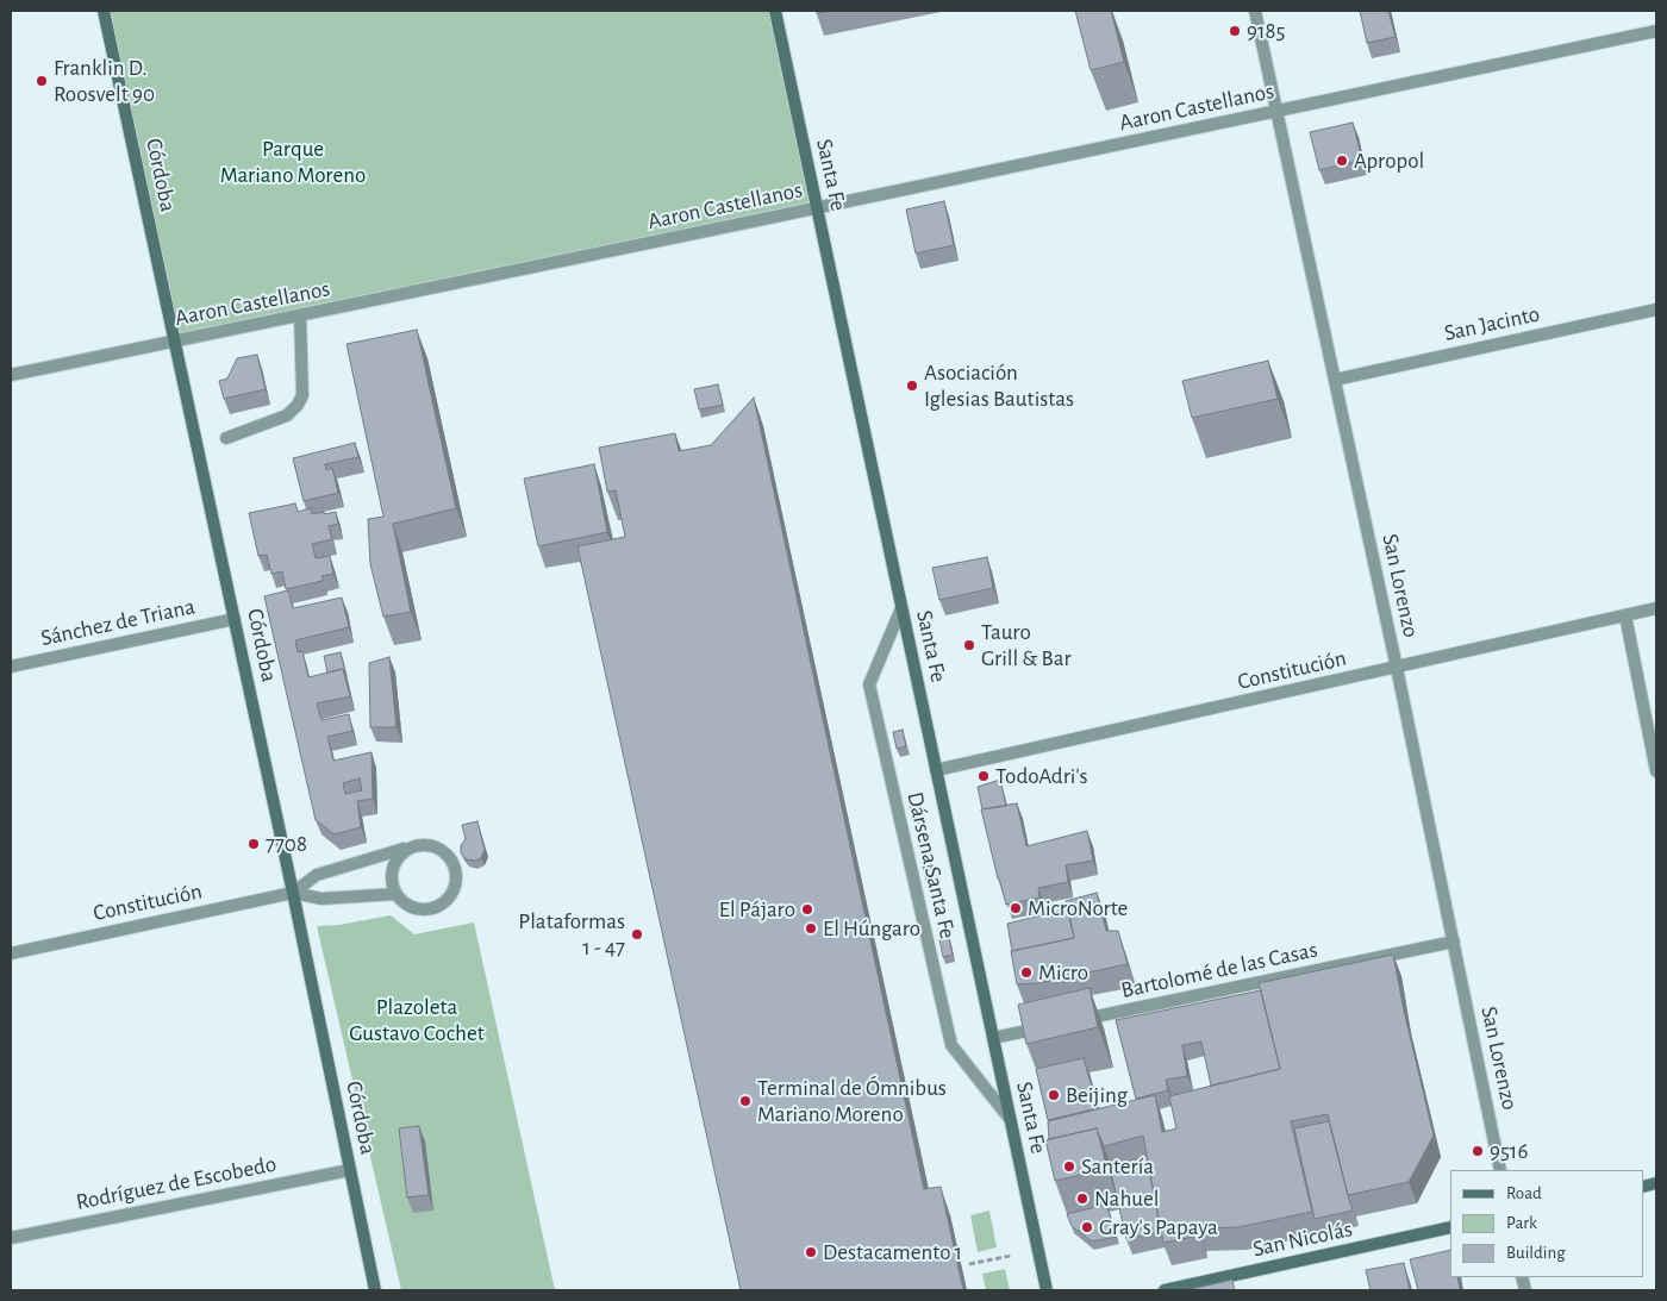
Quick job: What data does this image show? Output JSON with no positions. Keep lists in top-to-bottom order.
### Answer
{
  "streets": {
    "main road": ["Córdoba", "Santa Fe", "San Nicolás"],
    "street": [
      "Aaron Castellanos",
      "San Jacinto",
      "San Lorenzo",
      "Sánchez de Triana",
      "Constitución",
      "Dársena Santa Fe",
      "Bartolomé de las Casas",
      "Rodríguez de Escobedo"
    ]
  },
  "crossings": [
    ["Aaron Castellanos", "Córdoba"],
    ["Aaron Castellanos", "Santa Fe"],
    ["Aaron Castellanos", "San Lorenzo"],
    ["Córdoba", "Sánchez de Triana"],
    ["Córdoba", "Constitución"],
    ["Córdoba", "Rodríguez de Escobedo"],
    ["Santa Fe", "Constitución"],
    ["Santa Fe", "Dársena Santa Fe"],
    ["San Jacinto", "San Lorenzo"],
    ["San Lorenzo", "Constitución"],
    ["San Lorenzo", "Bartolomé de las Casas"]
  ],
  "parks": ["Parque Mariano Moreno", "Plazoleta Gustavo Cochet"],
  "places": [
    "9185",
    "Franklin D. Roosvelt 90",
    "Apropol",
    "Asociación Iglesias Bautistas",
    "Tauro Grill & Bar",
    "TodoAdri's",
    "7708",
    "MicroNorte",
    "El Pájaro",
    "El Húngaro",
    "Plataformas 1 - 47",
    "Micro",
    "Beijing",
    "Terminal de Ómnibus Mariano Moreno",
    "9516",
    "Santería",
    "Nahuel",
    "Gray's Papaya",
    "Destacamento 1"
  ],
  "legend": ["Road", "Park", "Building"]
}
